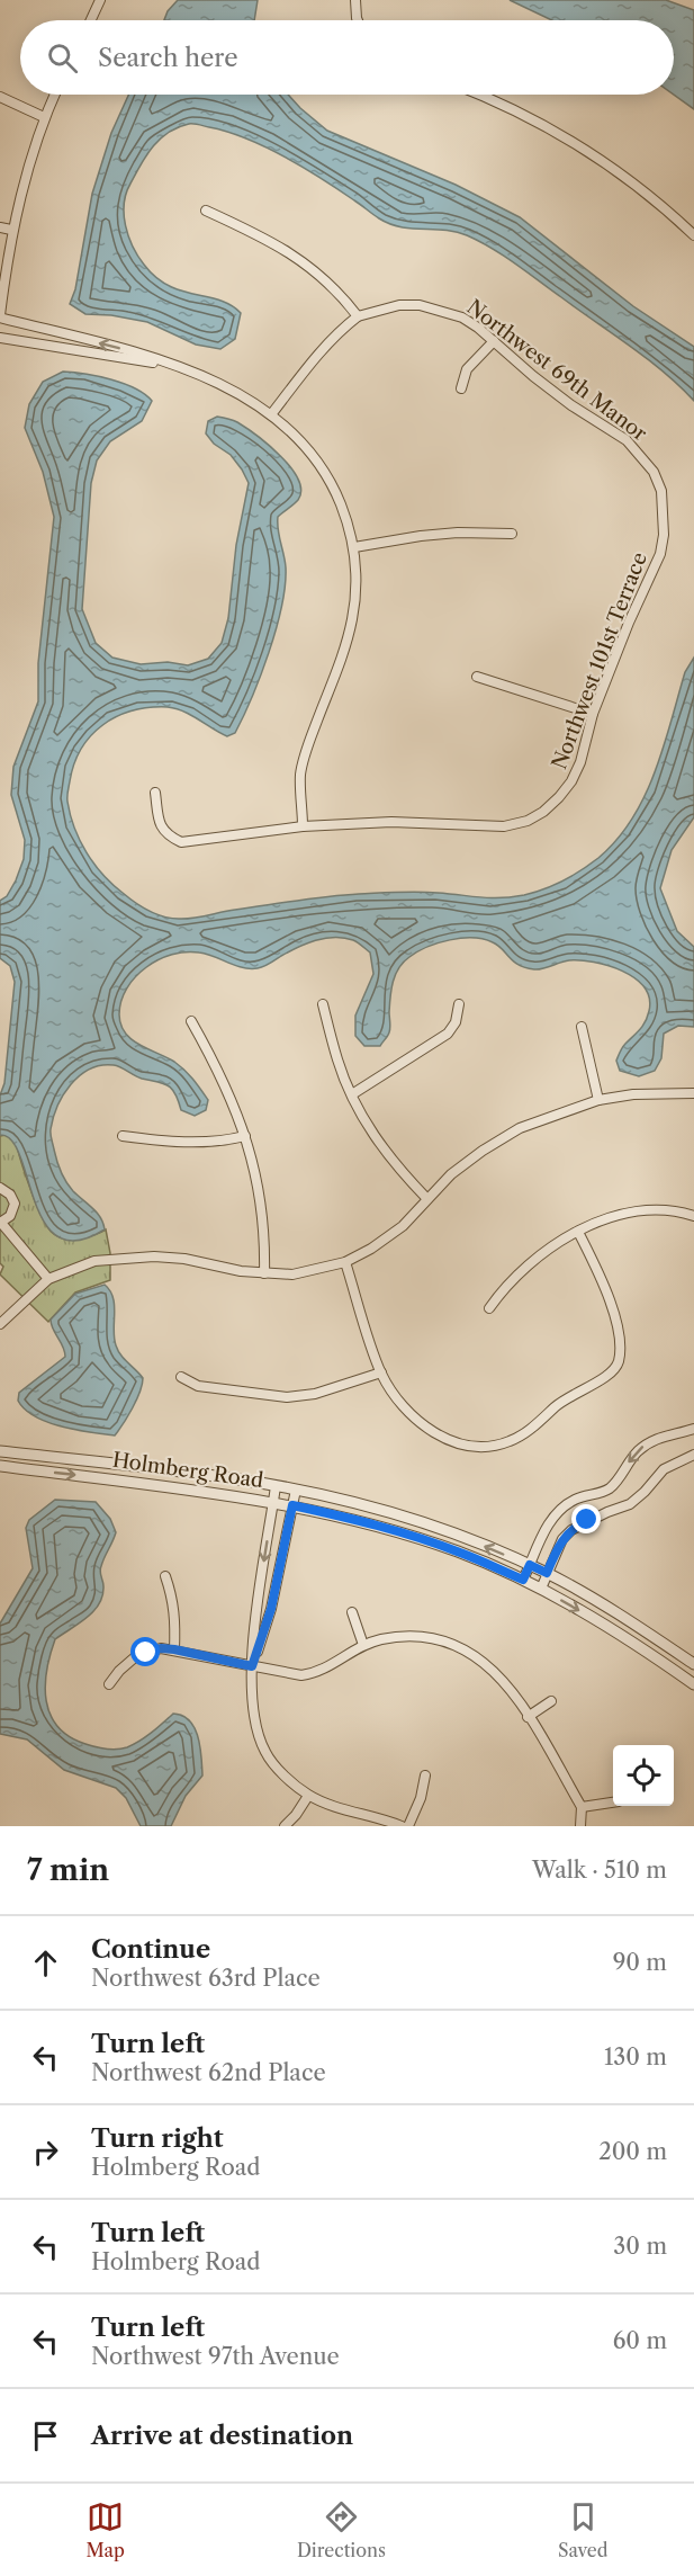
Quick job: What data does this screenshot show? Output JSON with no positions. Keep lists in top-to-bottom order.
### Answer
{
  "streets": {
    "street": ["Northwest 69th Manor", "Northwest 101st Terrace", "Holmberg Road"]
  },
  "crossings": [
    ["Northwest 69th Manor", "Northwest 101st Terrace"]
  ],
  "page": {
    "search": "Search here",
    "heading": ["7 min", "Walk · 510 m"],
    "list": [
      ["Continue", "Northwest 63rd Place", "90 m"],
      ["Turn left", "Northwest 62nd Place", "130 m"],
      ["Turn right", "Holmberg Road", "200 m"],
      ["Turn left", "Holmberg Road", "30 m"],
      ["Turn left", "Northwest 97th Avenue", "60 m"],
      "Arrive at destination"
    ],
    "nav": ["Map", "Directions", "Saved"]
  }
}
